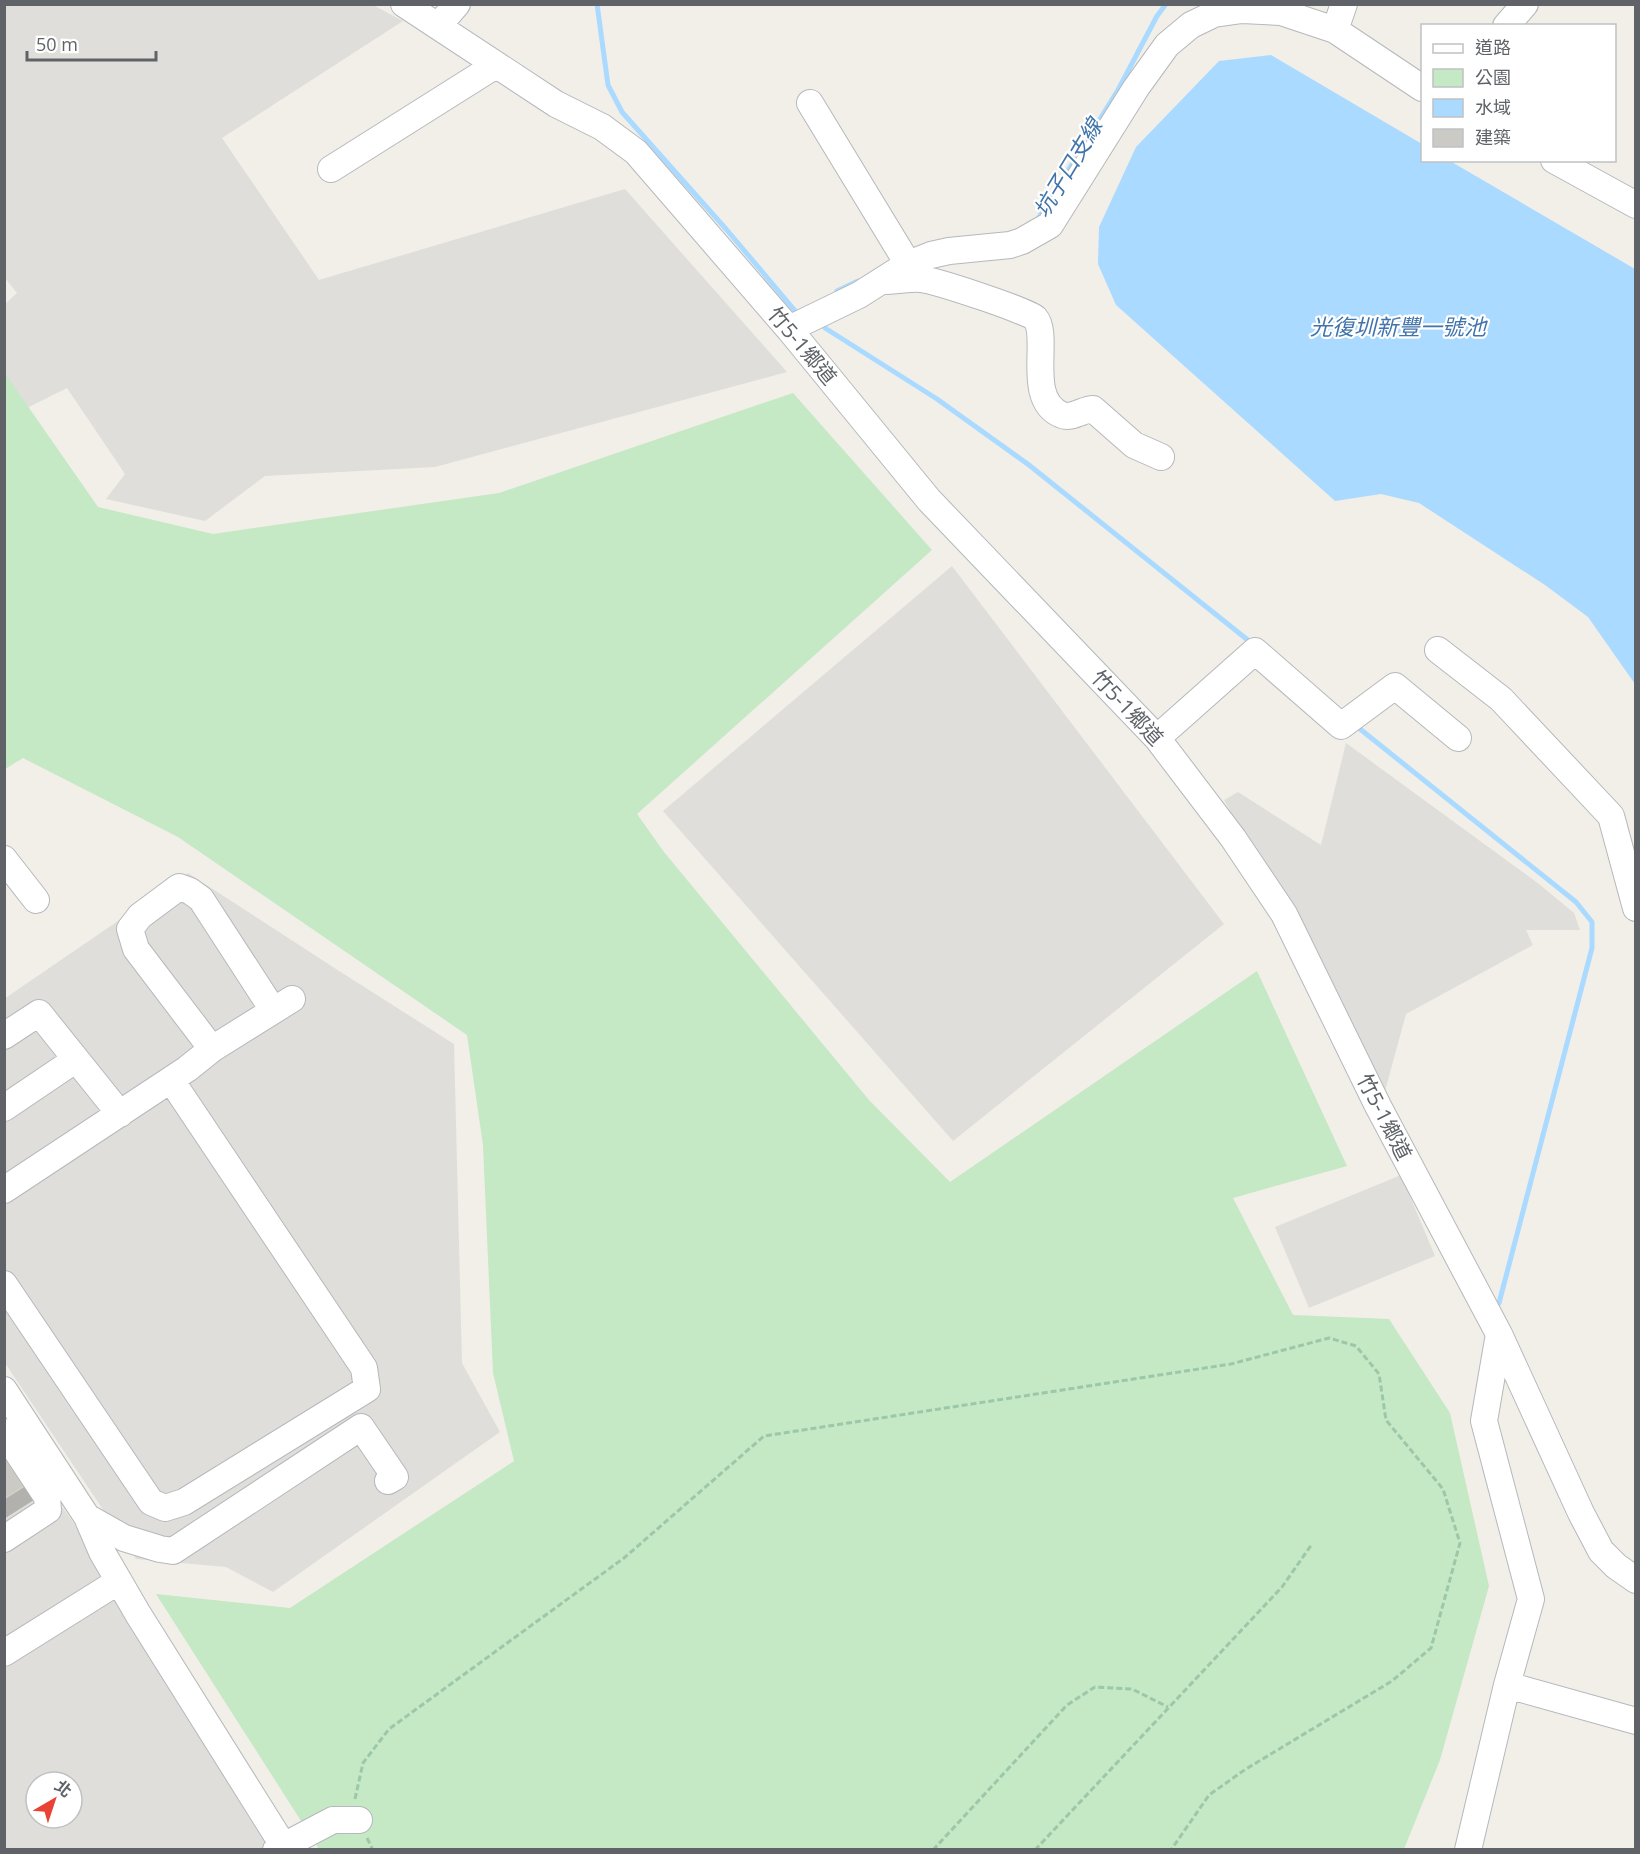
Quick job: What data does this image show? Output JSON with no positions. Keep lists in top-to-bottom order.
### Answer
{
  "streets": {
    "street": ["竹5-1鄉道"]
  },
  "water": ["坑子口支線", "光復圳新豐一號池"],
  "legend": [
    "道路",
    "公園",
    "水域",
    "建築"
  ],
  "scale_bar": "50 m",
  "north": "top right"
}
